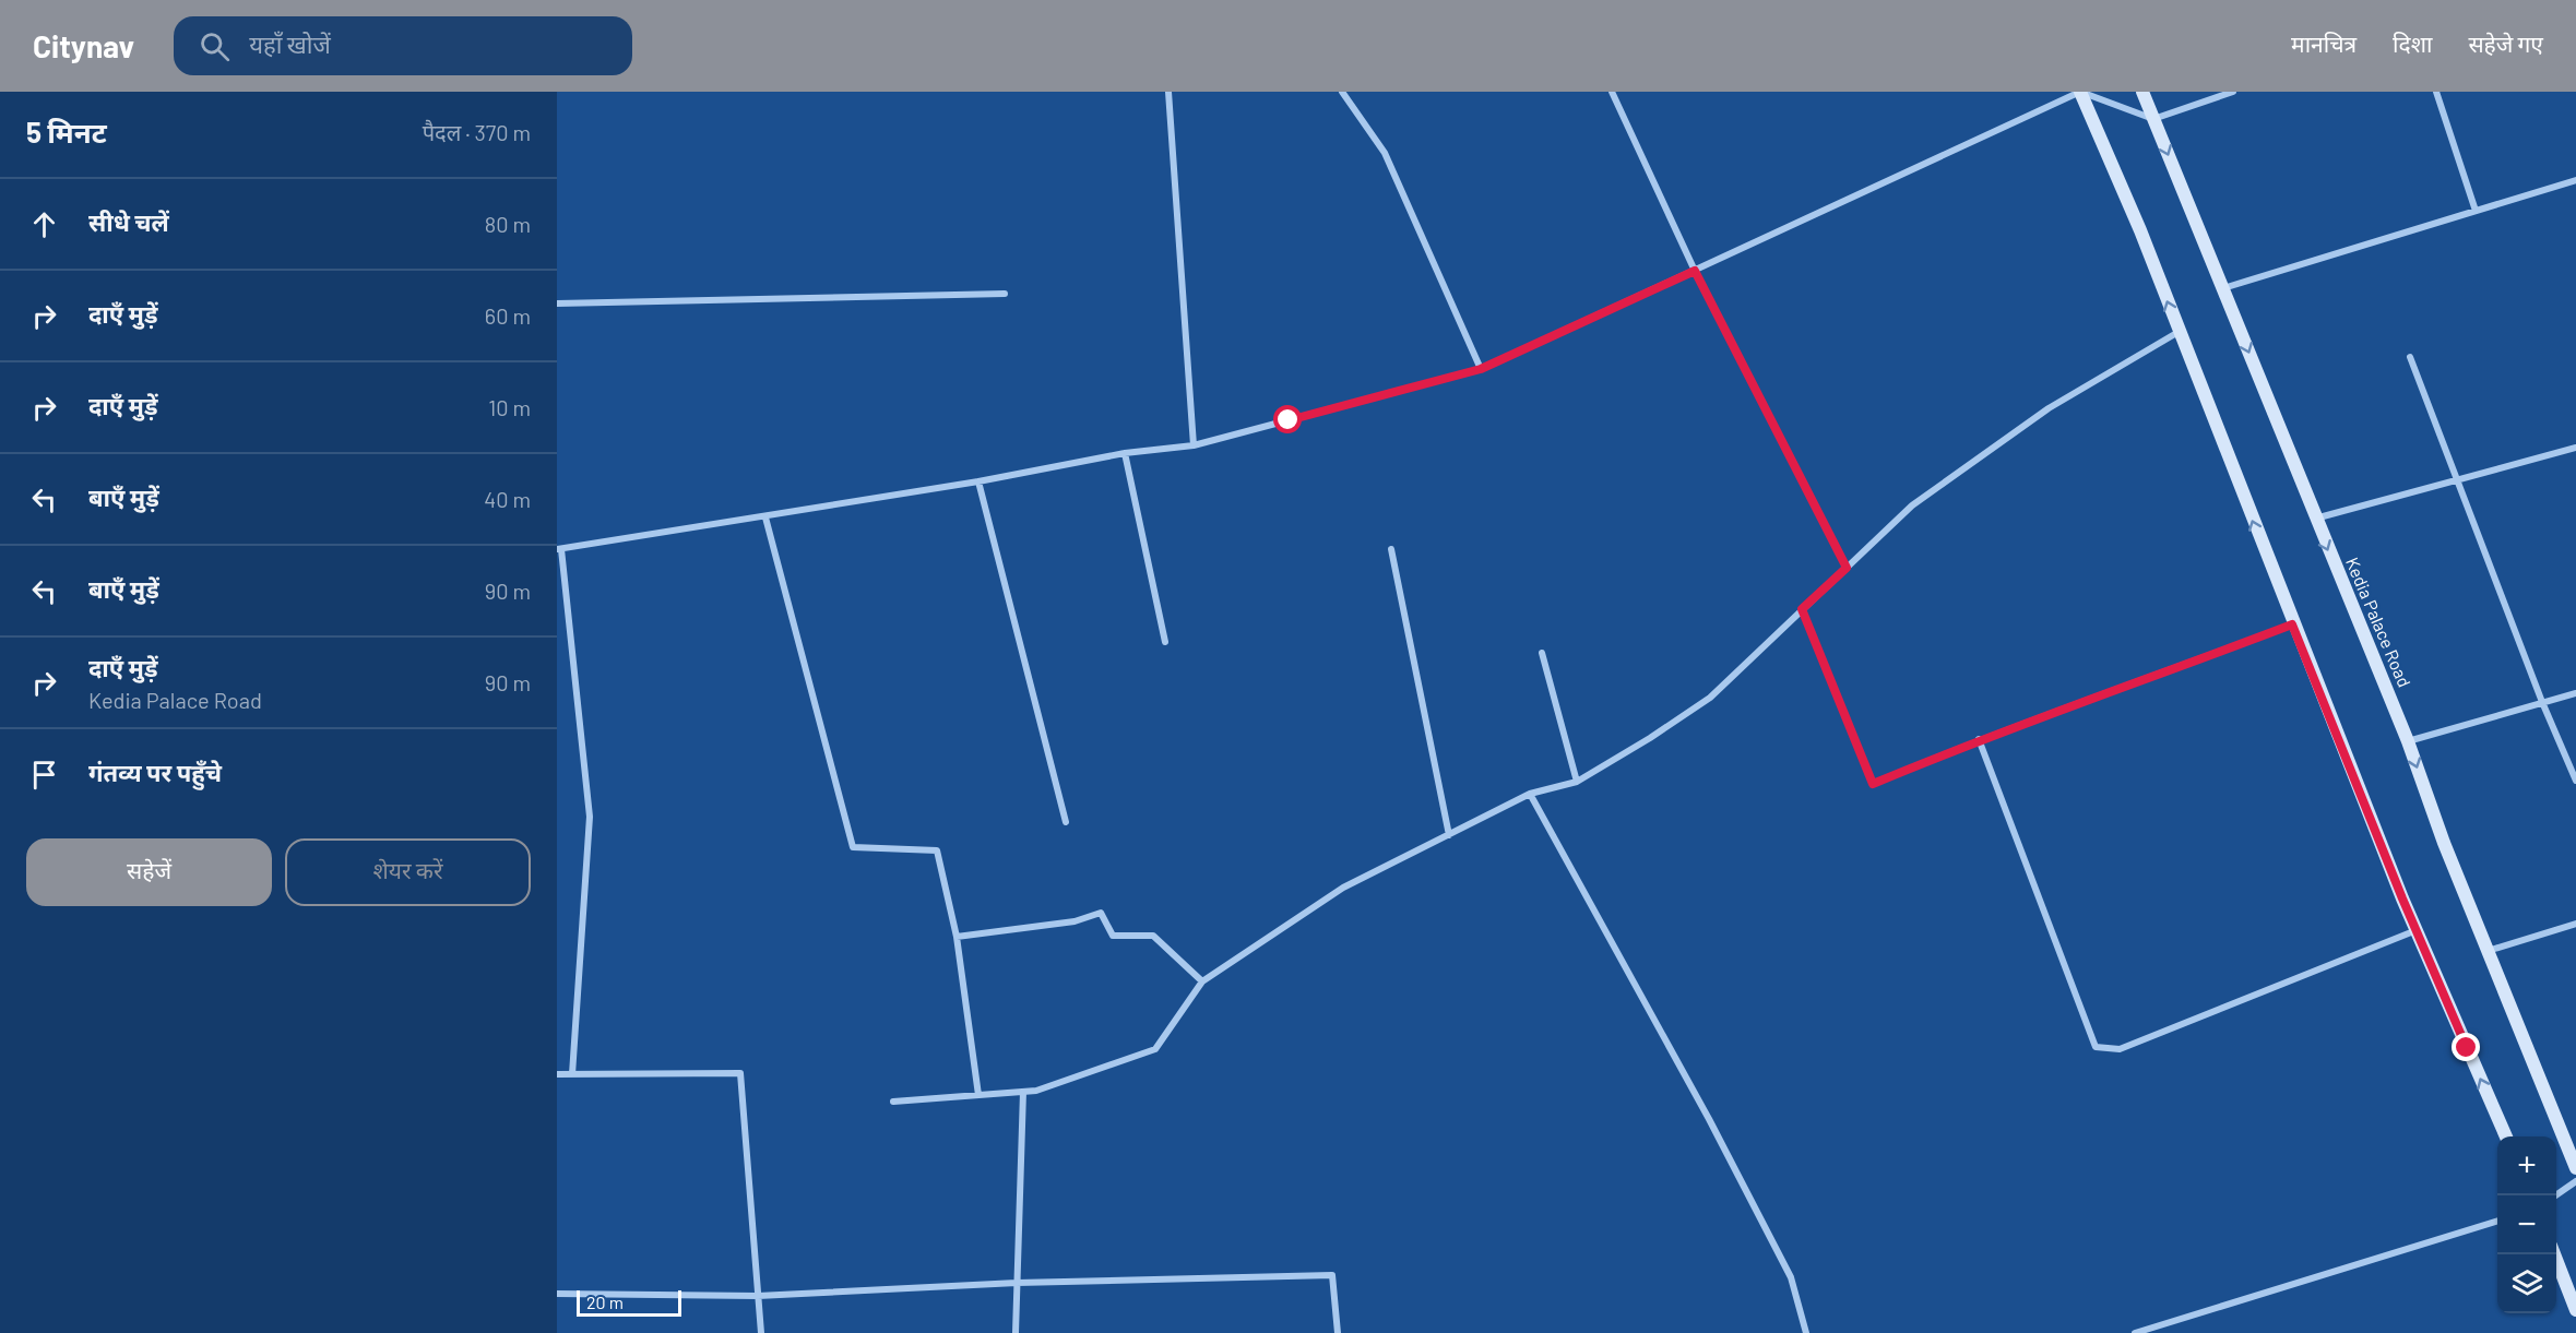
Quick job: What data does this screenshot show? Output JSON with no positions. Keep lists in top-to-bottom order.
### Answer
{
  "streets": {
    "street": ["Kedia Palace Road"]
  },
  "scale_bar": "20 m",
  "page": {
    "header": "Citynav",
    "search": "यहाँ खोजें",
    "nav": ["मानचित्र", "दिशा", "सहेजे गए"],
    "heading": ["5 मिनट", "पैदल · 370 m"],
    "list": [
      ["सीधे चलें", "80 m"],
      ["दाएँ मुड़ें", "60 m"],
      ["दाएँ मुड़ें", "10 m"],
      ["बाएँ मुड़ें", "40 m"],
      ["बाएँ मुड़ें", "90 m"],
      ["दाएँ मुड़ें", "Kedia Palace Road", "90 m"],
      "गंतव्य पर पहुँचे"
    ],
    "buttons": ["सहेजें", "शेयर करें"],
    "map_buttons": ["+", "−"],
    "scale": "20 m"
  }
}
